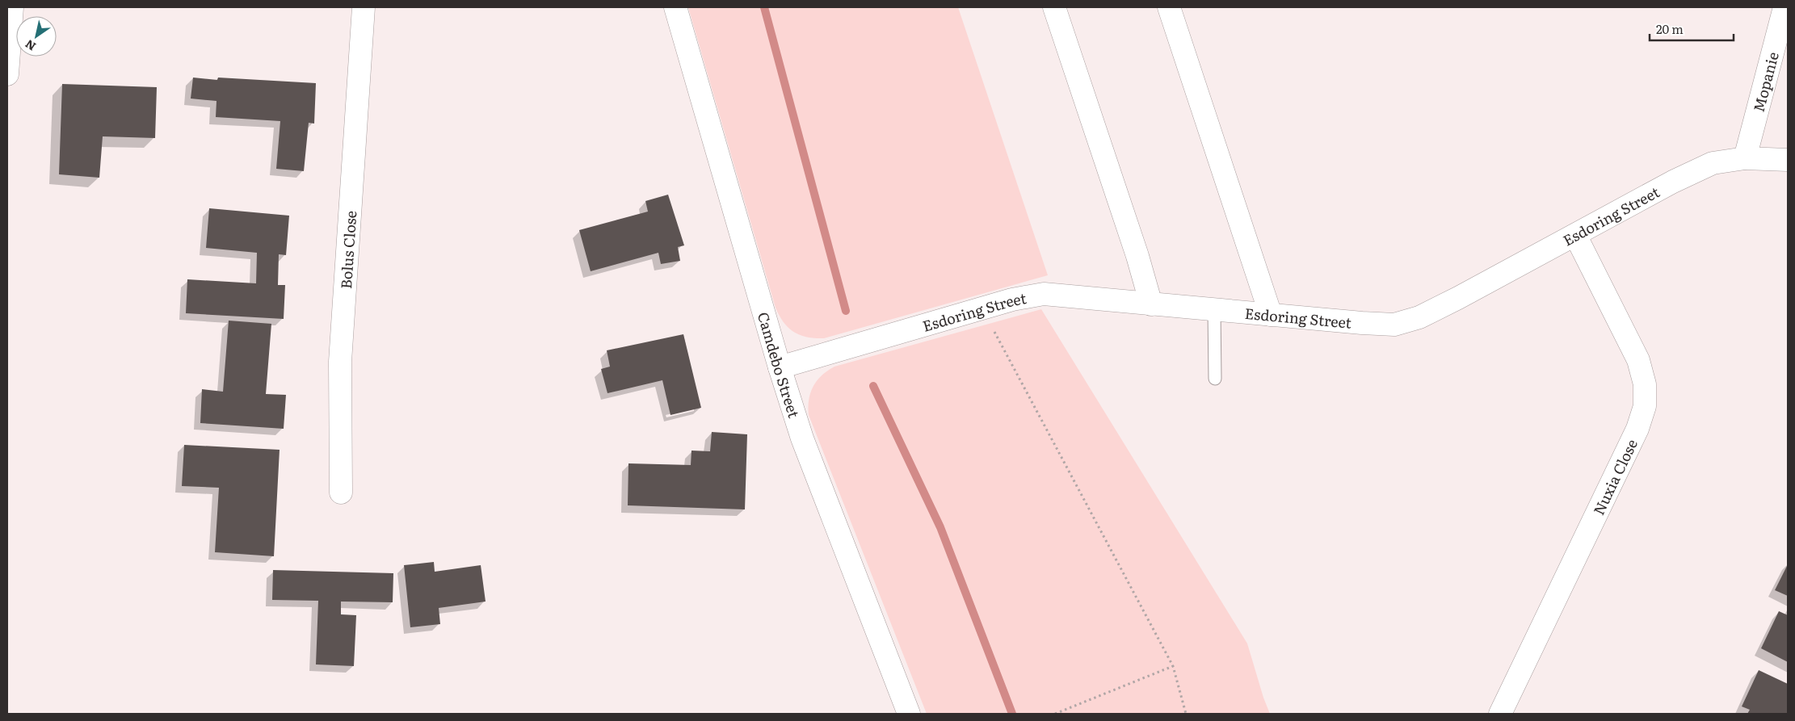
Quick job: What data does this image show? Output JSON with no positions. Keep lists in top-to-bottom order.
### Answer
{
  "streets": {
    "street": [
      "Mopanie",
      "Esdoring Street",
      "Bolus Close",
      "Camdebo Street",
      "Nuxia Close"
    ]
  },
  "crossings": [
    ["Mopanie", "Esdoring Street"],
    ["Esdoring Street", "Camdebo Street"],
    ["Esdoring Street", "Nuxia Close"]
  ],
  "scale_bar": "20 m",
  "north": "bottom left"
}
